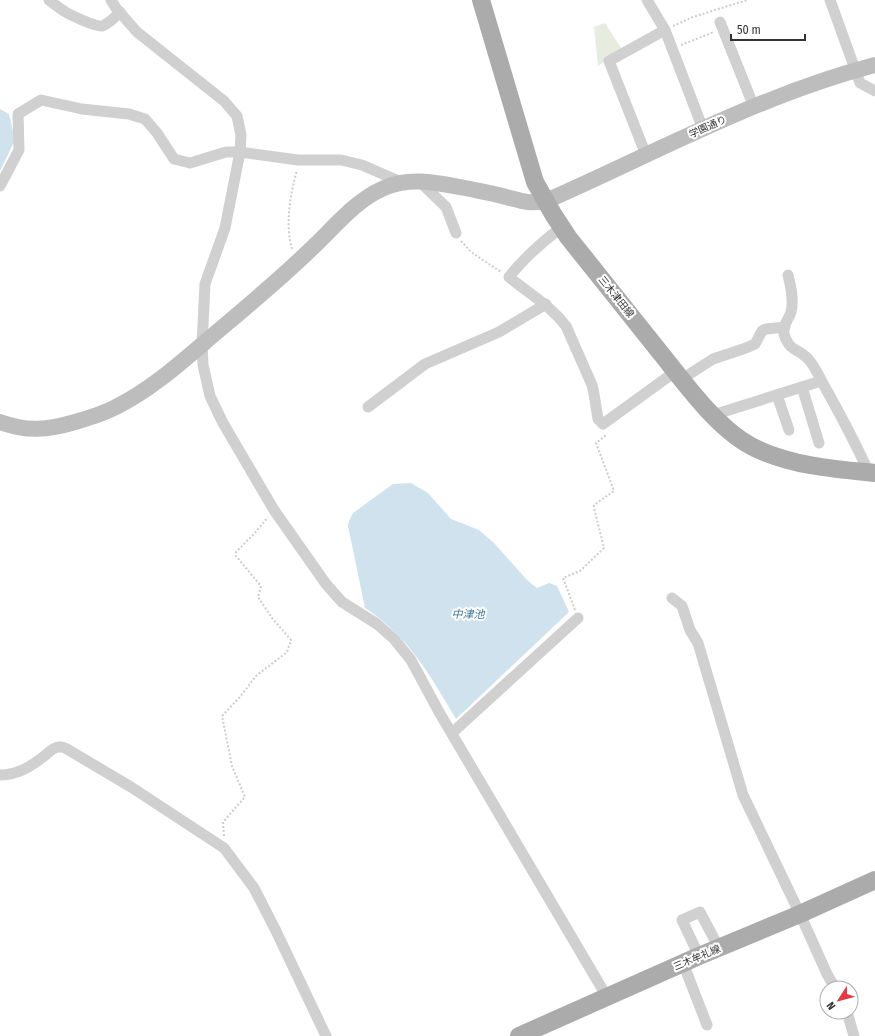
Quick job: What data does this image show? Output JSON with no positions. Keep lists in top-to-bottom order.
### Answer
{
  "streets": {
    "main road": ["三木津田線", "三木牟礼線"],
    "street": ["学園通り"]
  },
  "crossings": [
    ["学園通り", "三木津田線"]
  ],
  "water": ["中津池"],
  "scale_bar": "50 m",
  "north": "bottom left"
}
